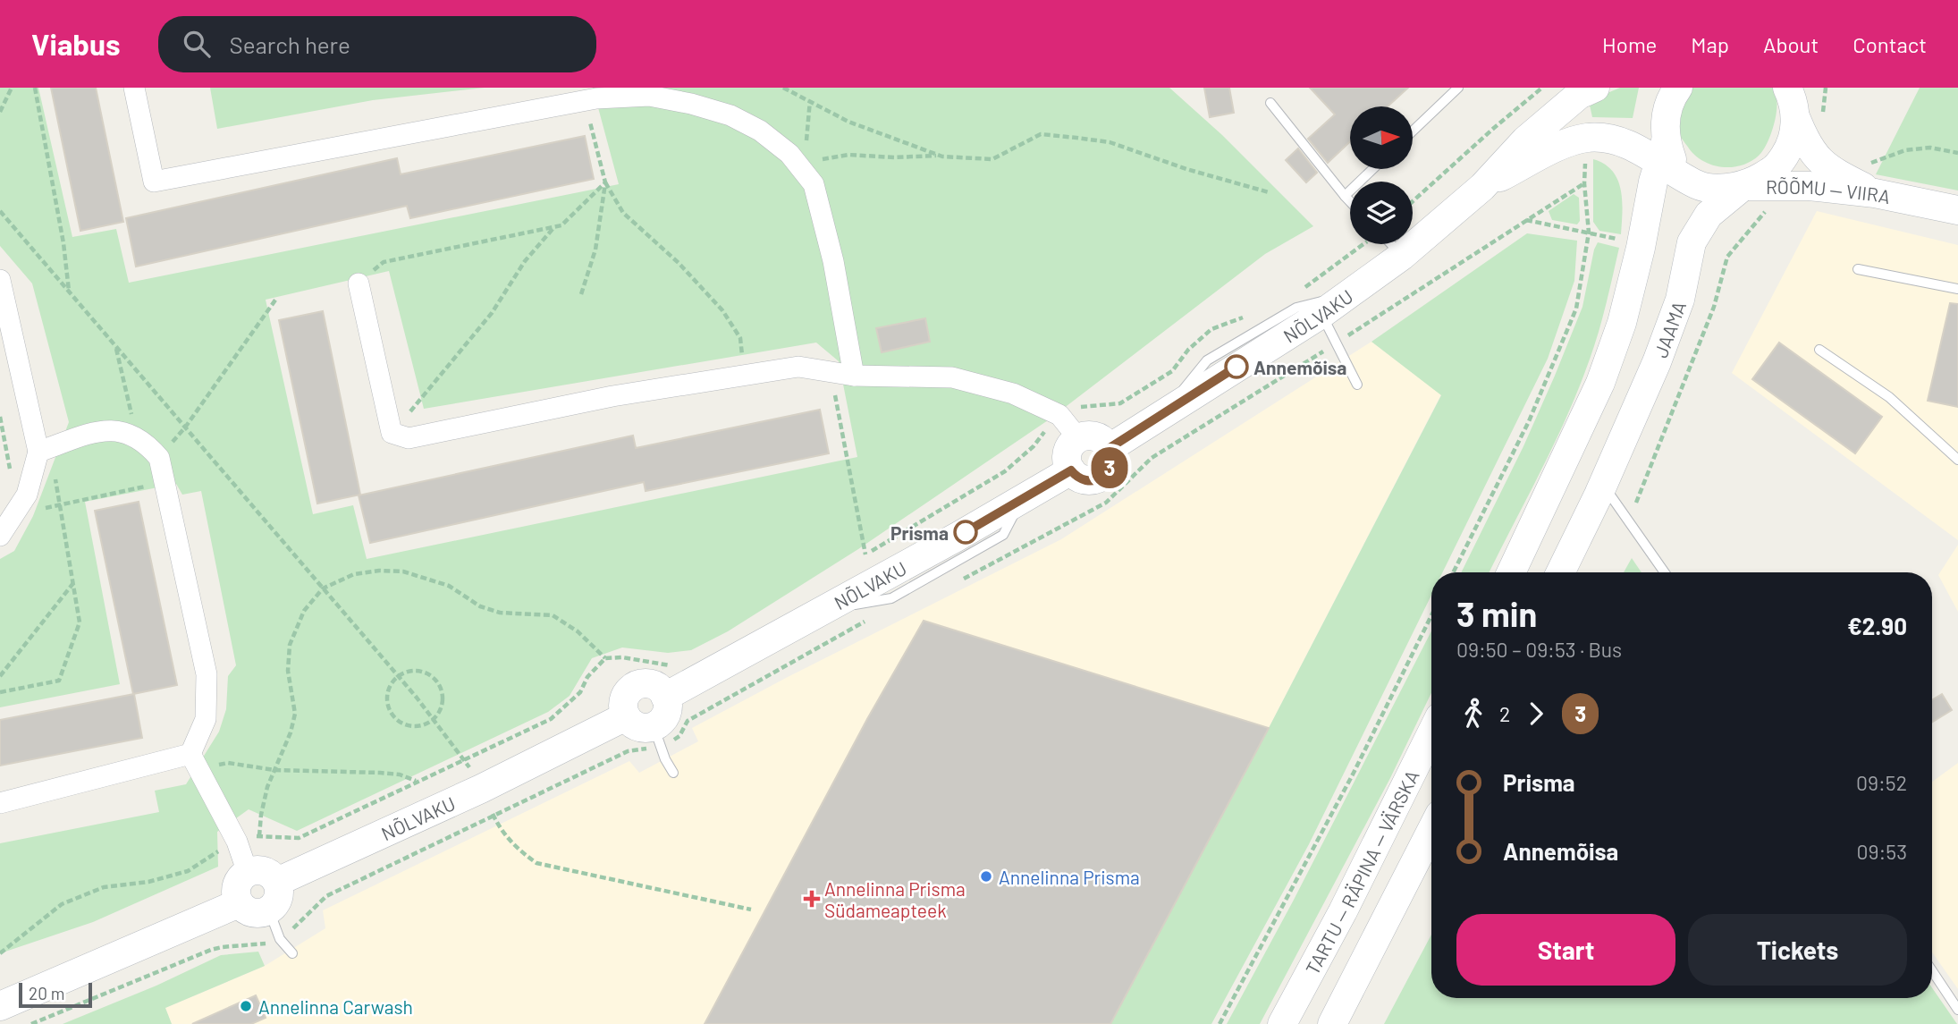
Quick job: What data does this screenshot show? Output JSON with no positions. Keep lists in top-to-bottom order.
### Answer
{
  "streets": {
    "street": [
      "RÕÕMU — VIIRA",
      "NÕLVAKU",
      "JAAMA",
      "TARTU — RÄPINA — VÄRSKA"
    ]
  },
  "crossings": [
    ["RÕÕMU — VIIRA", "NÕLVAKU"],
    ["RÕÕMU — VIIRA", "JAAMA"]
  ],
  "places": {
    "other": [
      "Annemõisa",
      "Prisma",
      "Annelinna Prisma",
      "Annelinna Carwash"
    ],
    "health": ["Annelinna Prisma Südameapteek"]
  },
  "lines": ["bus line 3"],
  "scale_bar": "20 m",
  "north": "right",
  "page": {
    "header": "Viabus",
    "search": "Search here",
    "nav": [
      "Home",
      "Map",
      "About",
      "Contact"
    ],
    "on_map": "3",
    "heading": ["3 min", "09:50 – 09:53 · Bus", "€2.90"],
    "legs": ["2", "3"],
    "list": [
      {
        "name": "Prisma",
        "value": "09:52"
      },
      {
        "name": "Annemõisa",
        "value": "09:53"
      }
    ],
    "buttons": ["Start", "Tickets"],
    "scale": "20 m"
  }
}
